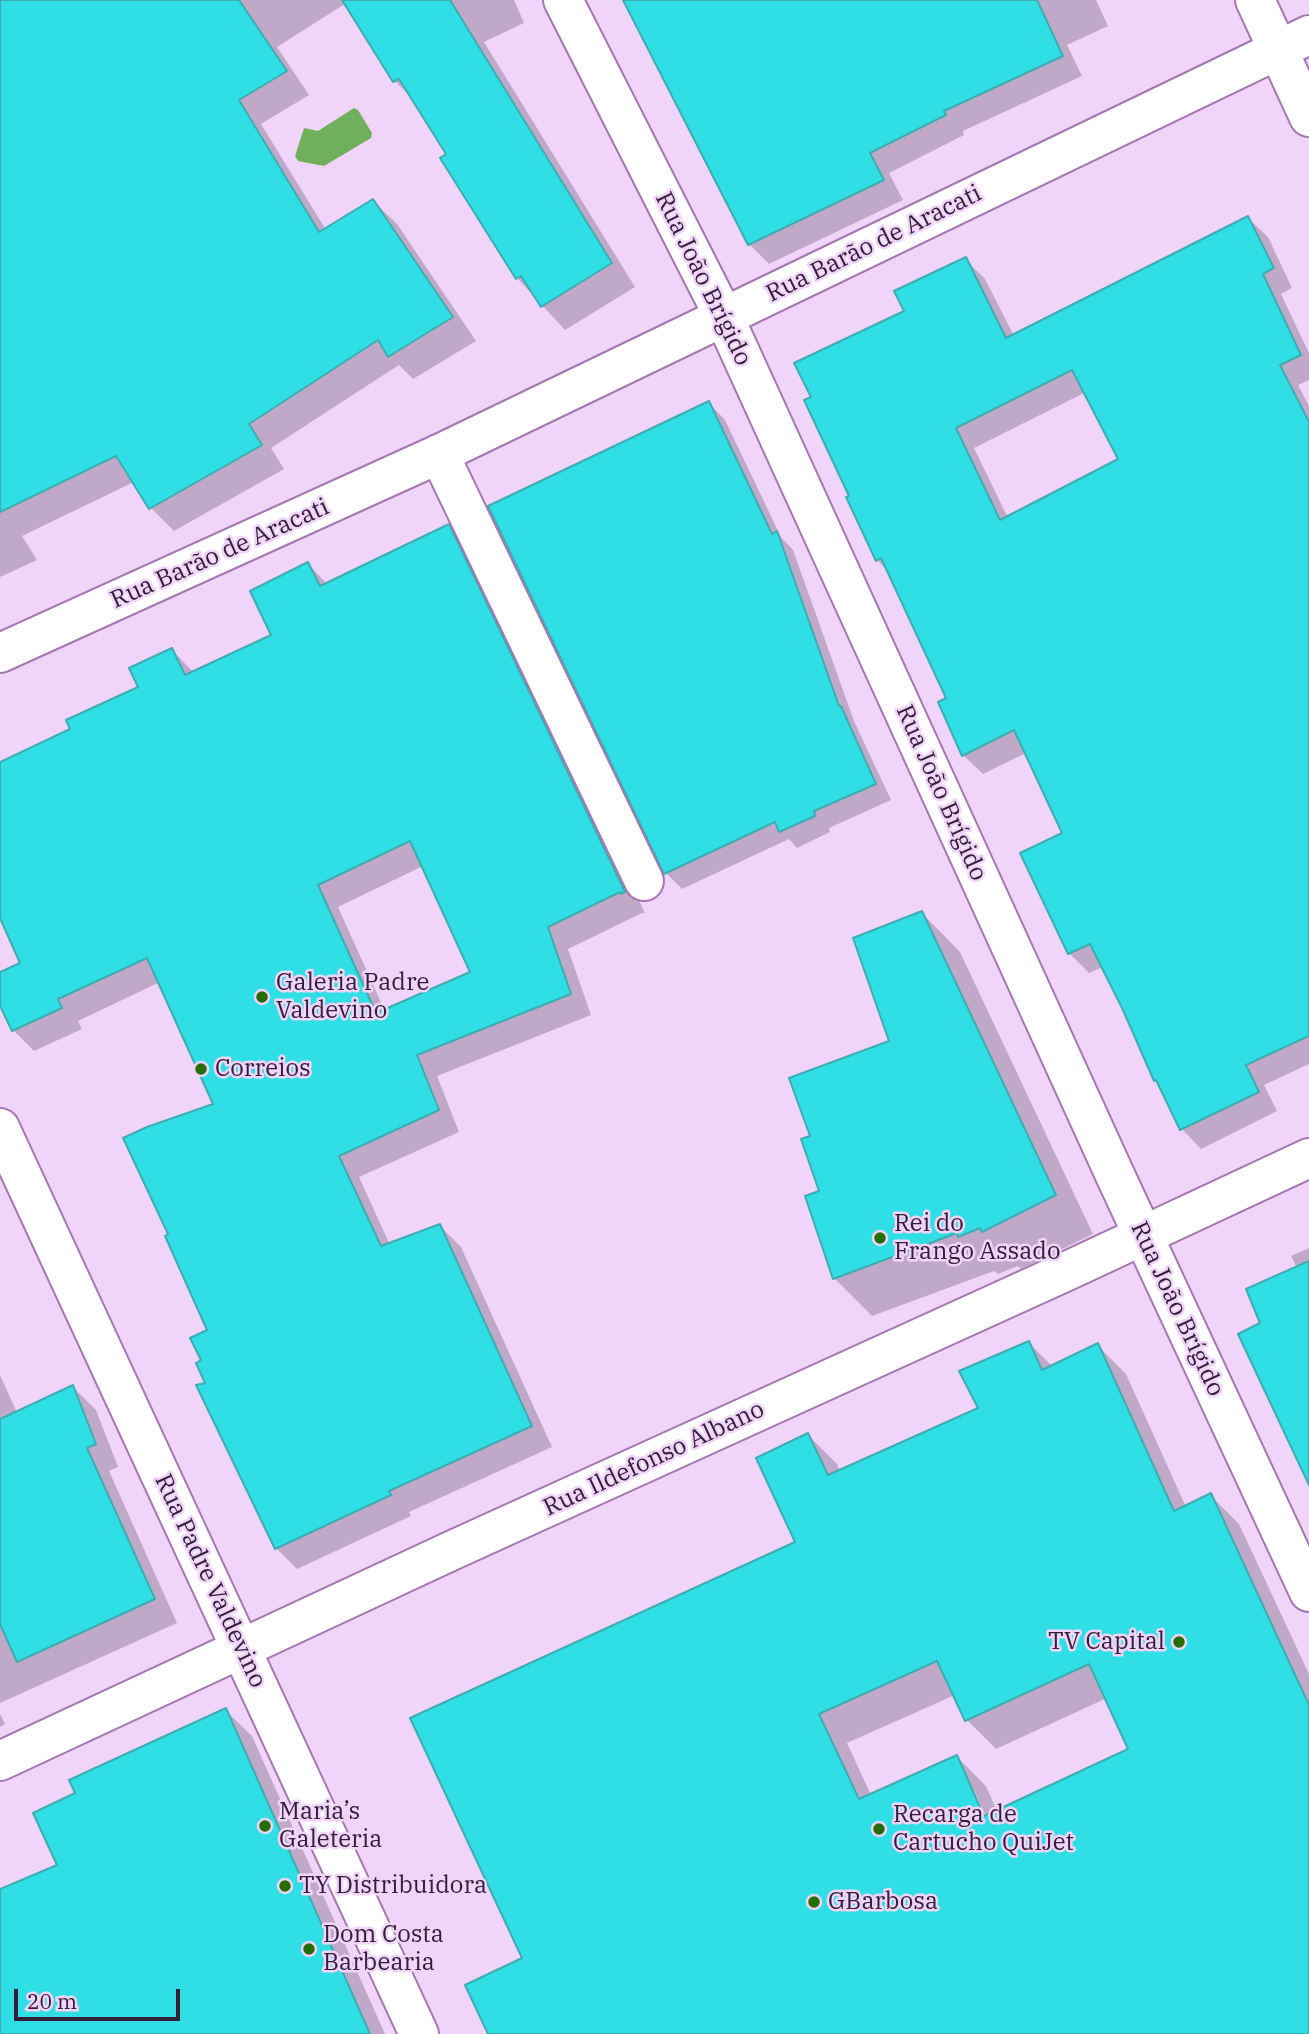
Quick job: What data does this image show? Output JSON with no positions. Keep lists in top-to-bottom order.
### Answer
{
  "streets": {
    "street": [
      "Rua Barão de Aracati",
      "Rua João Brígido",
      "Rua Ildefonso Albano",
      "Rua Padre Valdevino"
    ]
  },
  "crossings": [
    ["Rua Barão de Aracati", "Rua João Brígido"],
    ["Rua João Brígido", "Rua Ildefonso Albano"],
    ["Rua Ildefonso Albano", "Rua Padre Valdevino"]
  ],
  "places": [
    "Galeria Padre Valdevino",
    "Correios",
    "Rei do Frango Assado",
    "TV Capital",
    "Maria’s Galeteria",
    "Recarga de Cartucho QuiJet",
    "TY Distribuidora",
    "GBarbosa",
    "Dom Costa Barbearia"
  ],
  "scale_bar": "20 m"
}
